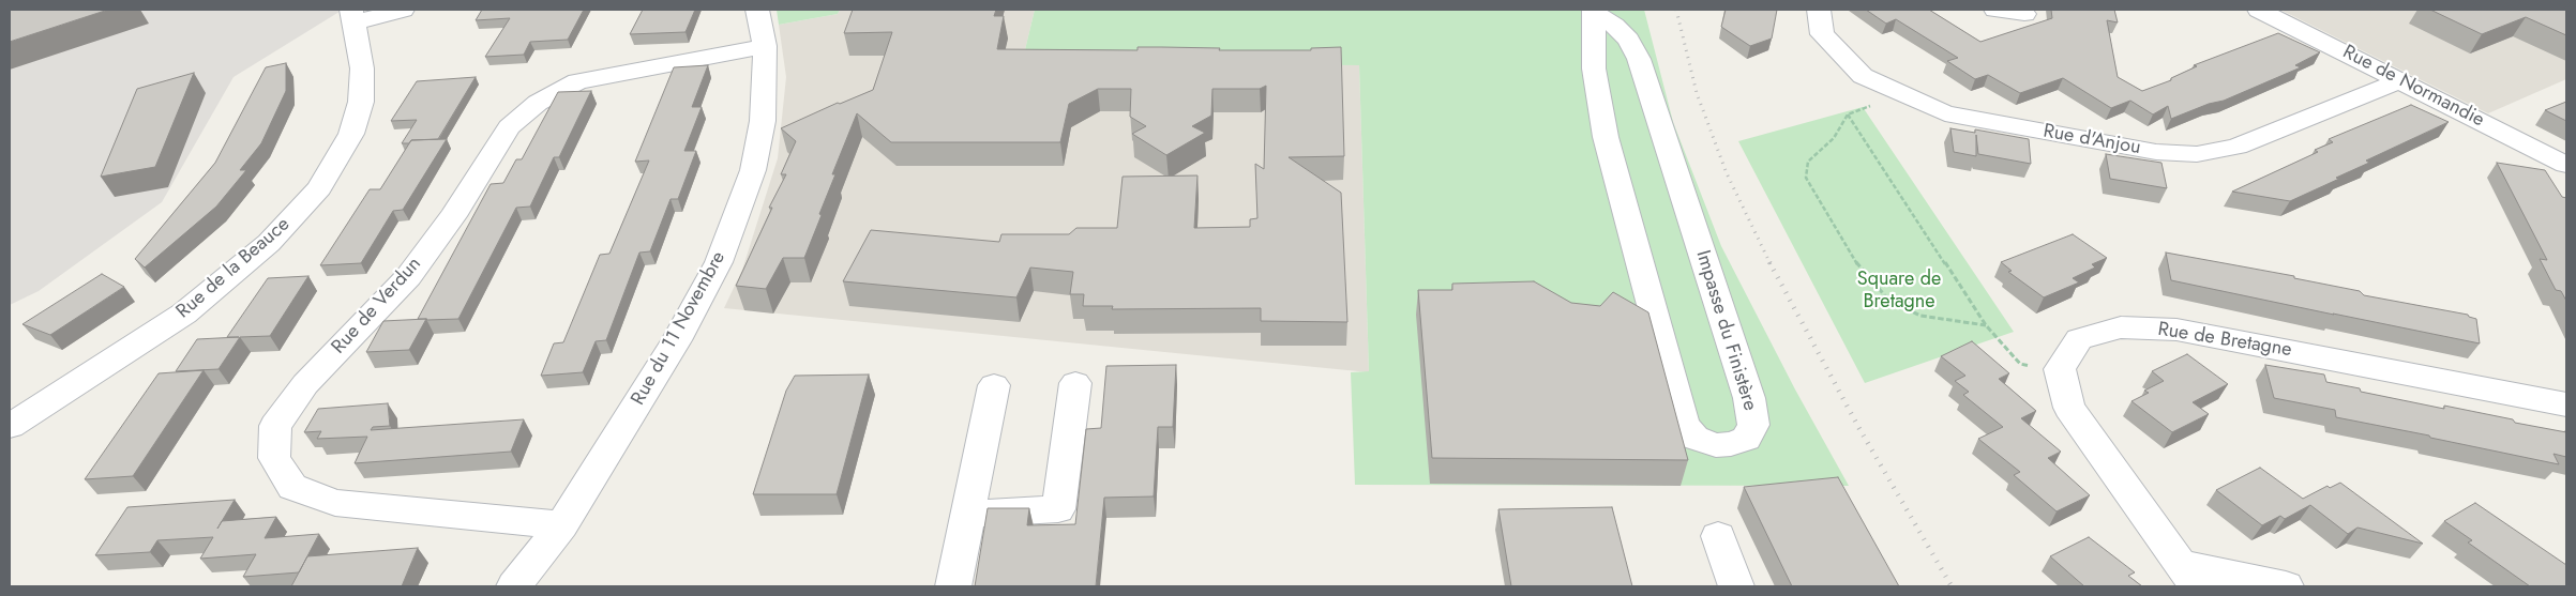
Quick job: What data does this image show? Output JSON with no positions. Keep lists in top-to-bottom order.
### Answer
{
  "streets": {
    "street": [
      "Rue de Normandie",
      "Rue d'Anjou",
      "Rue de la Beauce",
      "Rue de Verdun",
      "Rue du 11 Novembre",
      "Impasse du Finistère",
      "Rue de Bretagne"
    ]
  },
  "crossings": [
    ["Rue de Normandie", "Rue d'Anjou"],
    ["Rue de Verdun", "Rue du 11 Novembre"]
  ],
  "parks": ["Square de Bretagne"]
}
